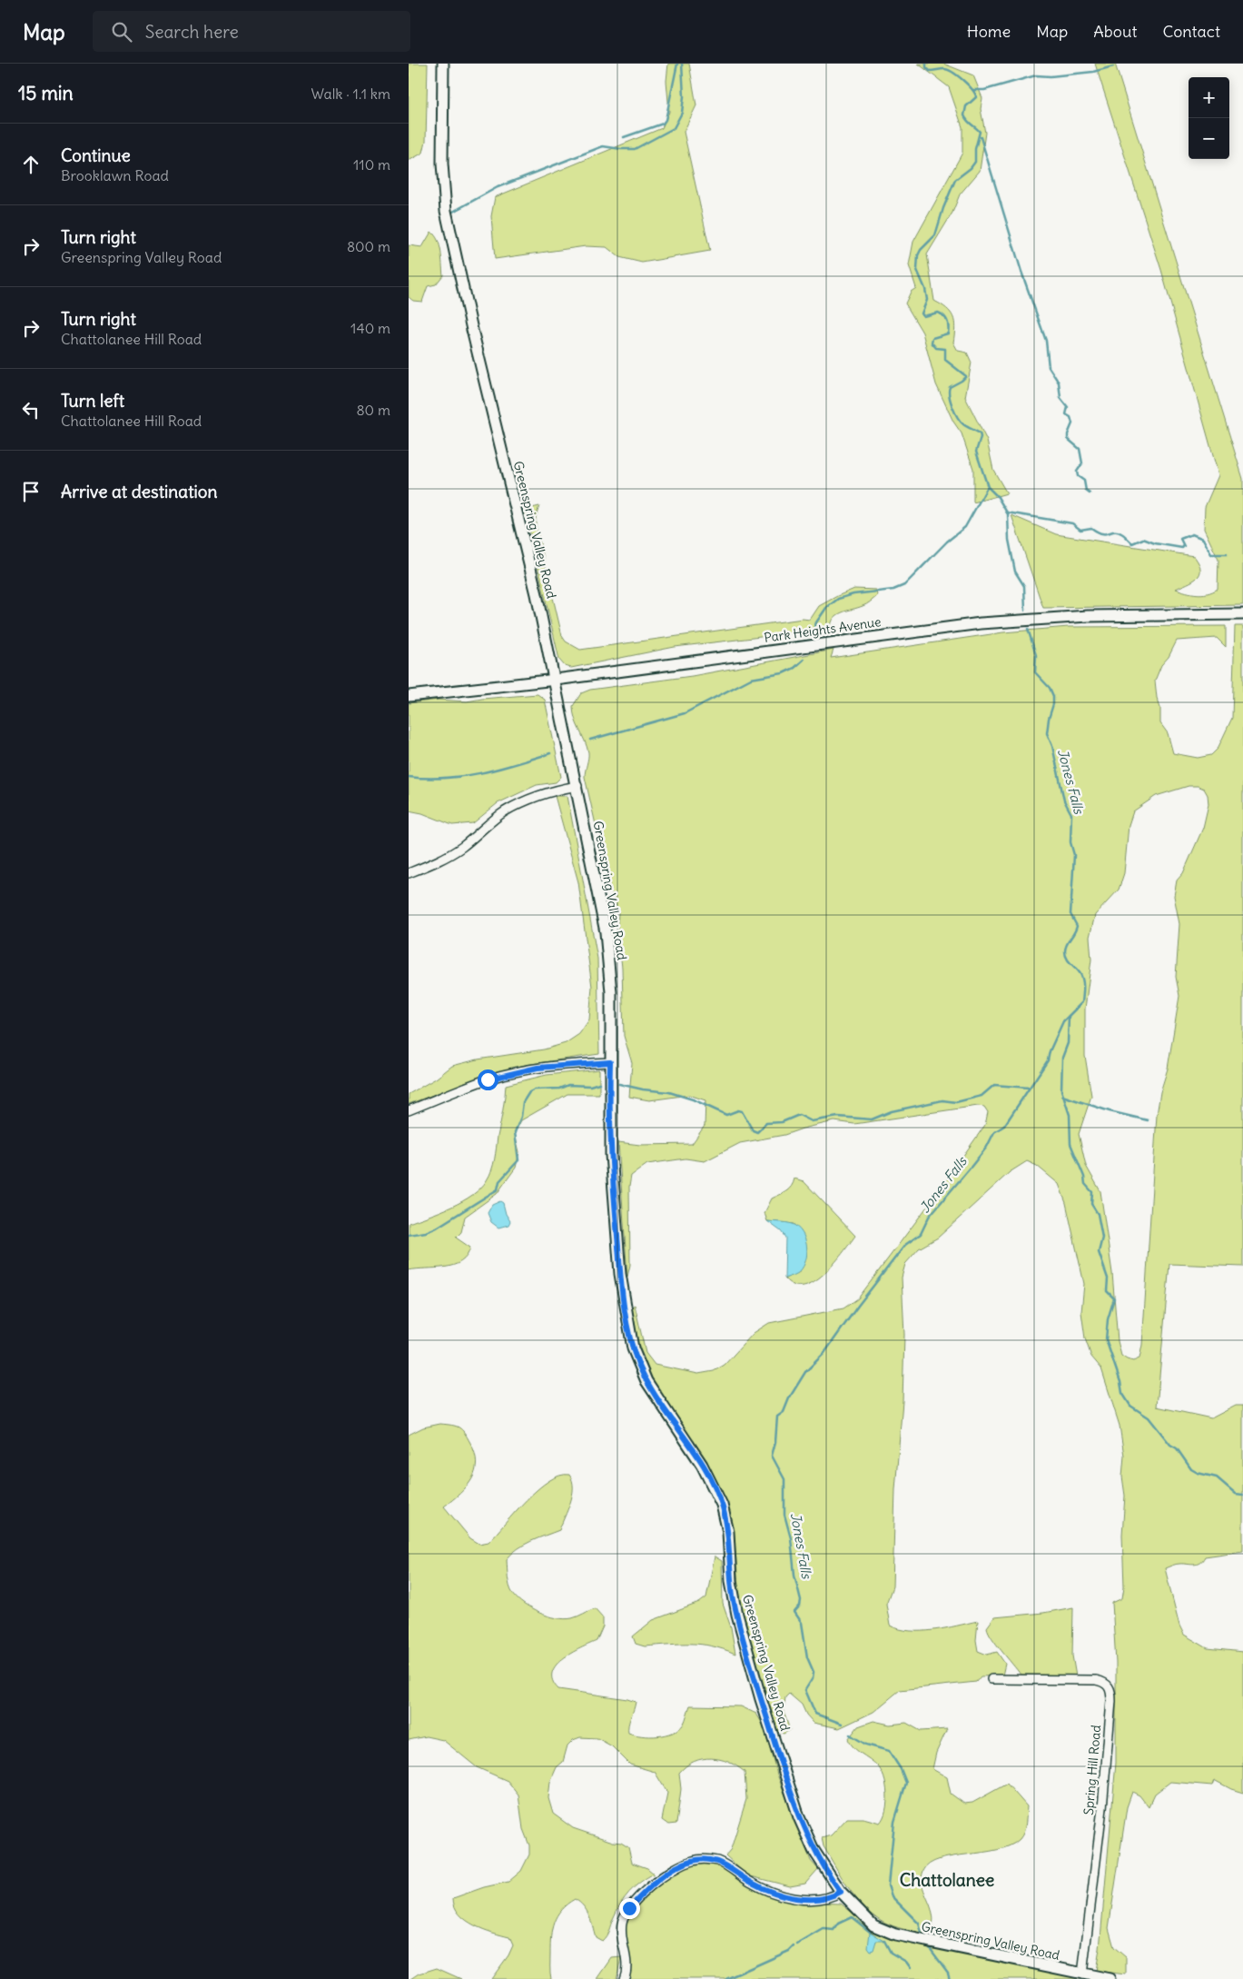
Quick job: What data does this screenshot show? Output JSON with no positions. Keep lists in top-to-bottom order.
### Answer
{
  "streets": {
    "main road": ["Greenspring Valley Road", "Park Heights Avenue"],
    "street": ["Spring Hill Road"]
  },
  "crossings": [
    ["Greenspring Valley Road", "Park Heights Avenue"],
    ["Greenspring Valley Road", "Spring Hill Road"]
  ],
  "districts": ["Chattolanee"],
  "water": ["Jones Falls"],
  "page": {
    "header": "Map",
    "search": "Search here",
    "nav": [
      "Home",
      "Map",
      "About",
      "Contact"
    ],
    "heading": ["15 min", "Walk · 1.1 km"],
    "map_buttons": ["+", "−"],
    "list": [
      ["Continue", "Brooklawn Road", "110 m"],
      ["Turn right", "Greenspring Valley Road", "800 m"],
      ["Turn right", "Chattolanee Hill Road", "140 m"],
      ["Turn left", "Chattolanee Hill Road", "80 m"],
      "Arrive at destination"
    ]
  }
}
